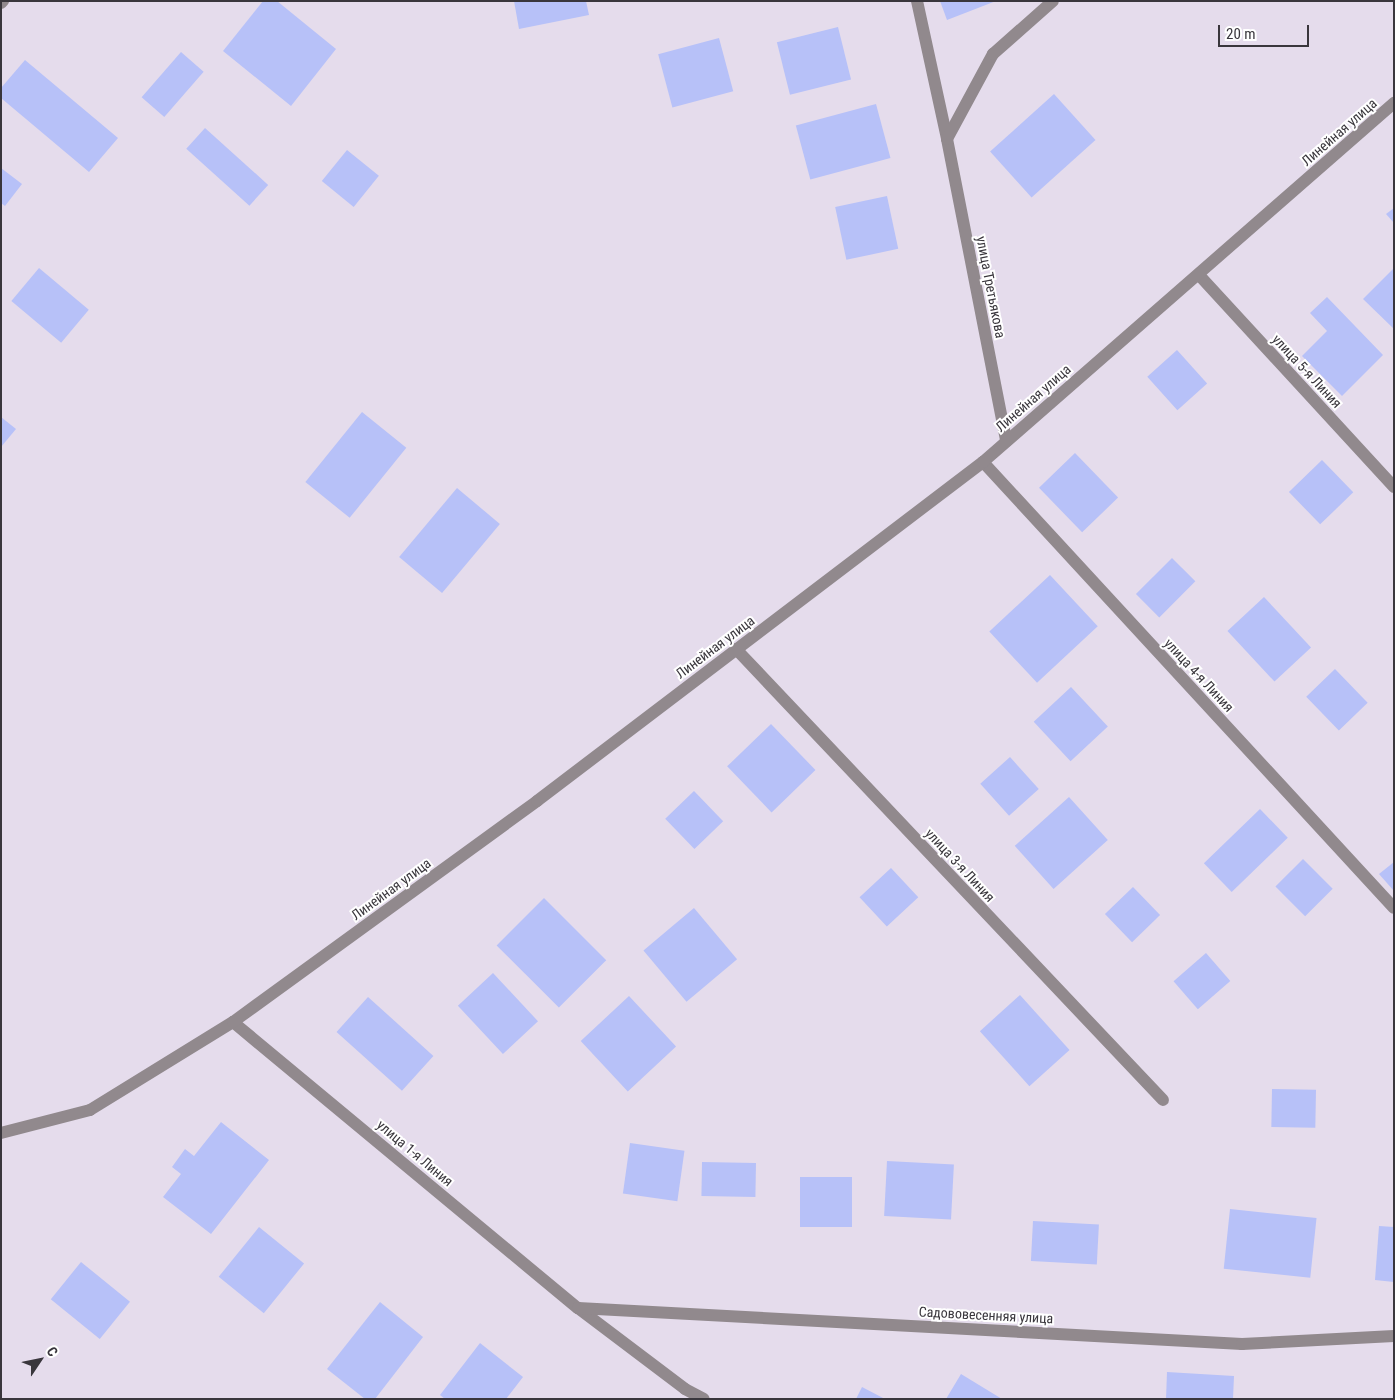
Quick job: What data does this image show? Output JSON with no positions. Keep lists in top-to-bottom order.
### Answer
{
  "streets": {
    "street": [
      "Линейная улица",
      "улица Третьякова",
      "улица 5-я Линия",
      "улица 4-я Линия",
      "улица 3-я Линия",
      "улица 1-я Линия",
      "Садововесенняя улица"
    ]
  },
  "crossings": [
    ["Линейная улица", "улица Третьякова"],
    ["Линейная улица", "улица 5-я Линия"],
    ["Линейная улица", "улица 4-я Линия"],
    ["Линейная улица", "улица 3-я Линия"],
    ["Линейная улица", "улица 1-я Линия"],
    ["улица 1-я Линия", "Садововесенняя улица"]
  ],
  "scale_bar": "20 m",
  "north": "top right"
}
